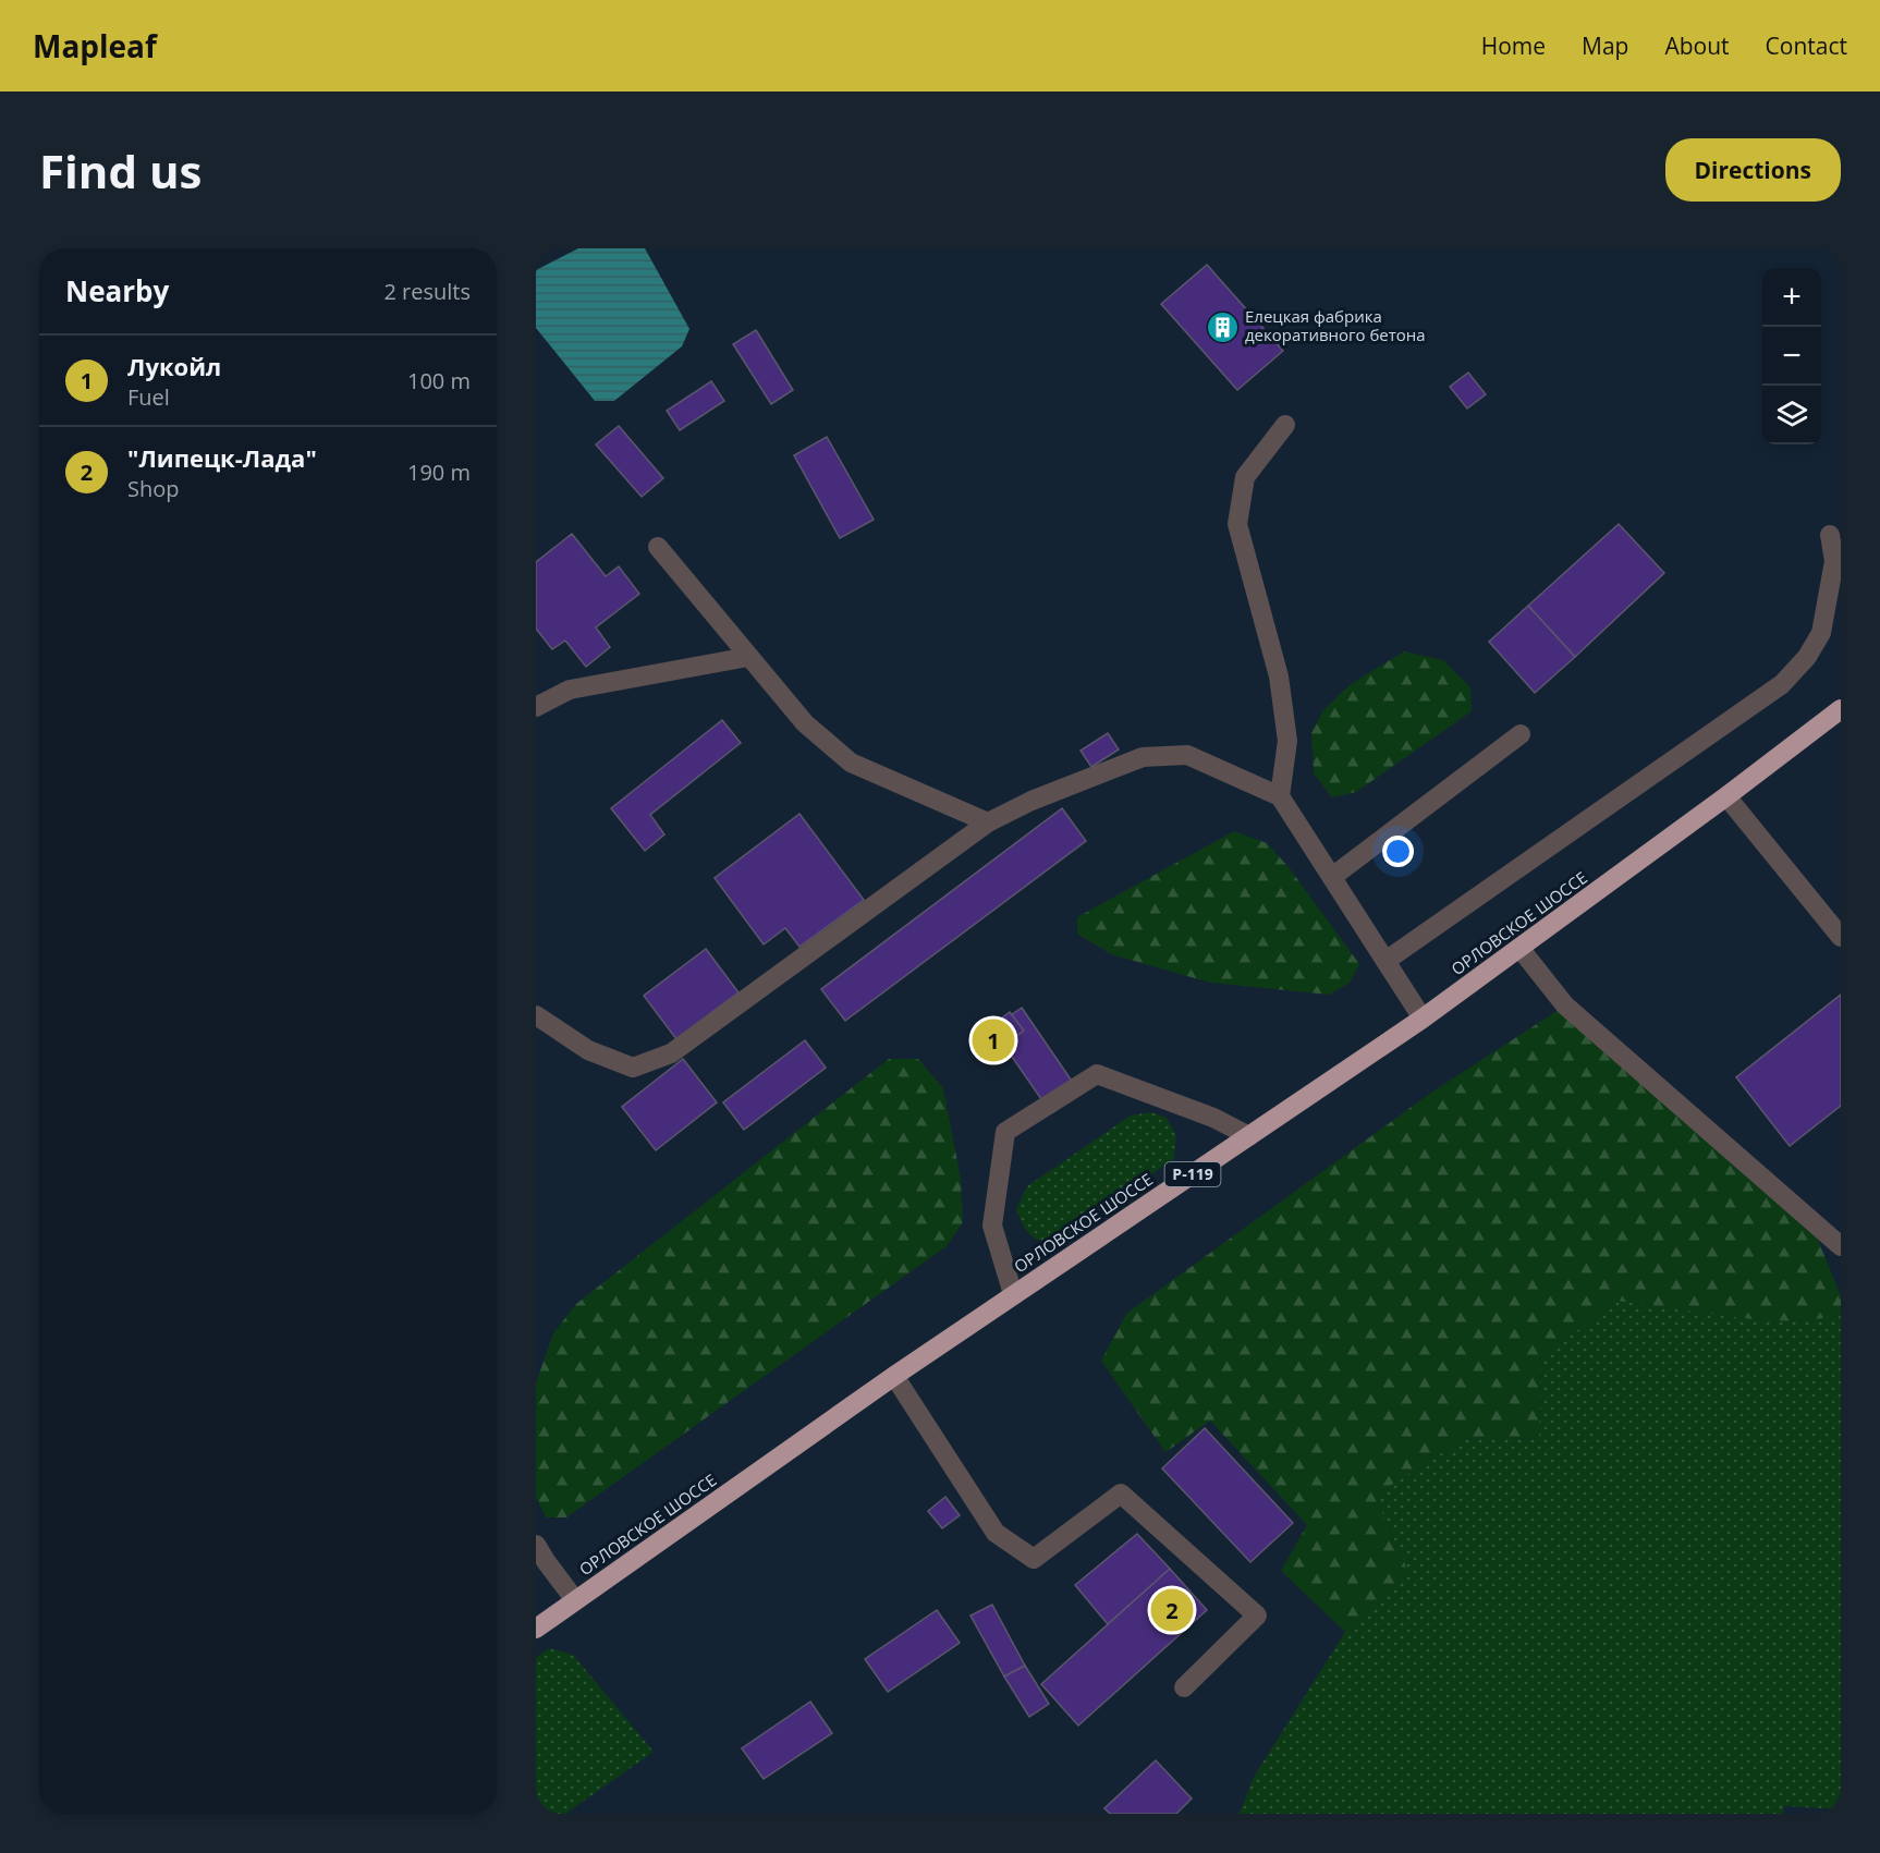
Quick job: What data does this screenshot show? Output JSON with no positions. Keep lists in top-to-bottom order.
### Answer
{
  "streets": {
    "highway": ["ОРЛОВСКОЕ ШОССЕ", "Р-119"]
  },
  "places": {
    "building": ["Елецкая фабрика декоративного бетона"]
  },
  "page": {
    "header": "Mapleaf",
    "nav": [
      "Home",
      "Map",
      "About",
      "Contact"
    ],
    "buttons": "Directions",
    "title": "Find us",
    "heading": ["Nearby", "2 results"],
    "map_buttons": ["+", "−"],
    "list": [
      {
        "mark": "1",
        "name": "Лукойл",
        "note": "Fuel",
        "value": "100 m"
      },
      {
        "mark": "2",
        "name": "\"Липецк-Лада\"",
        "note": "Shop",
        "value": "190 m"
      }
    ],
    "pins": ["1", "2"]
  }
}
